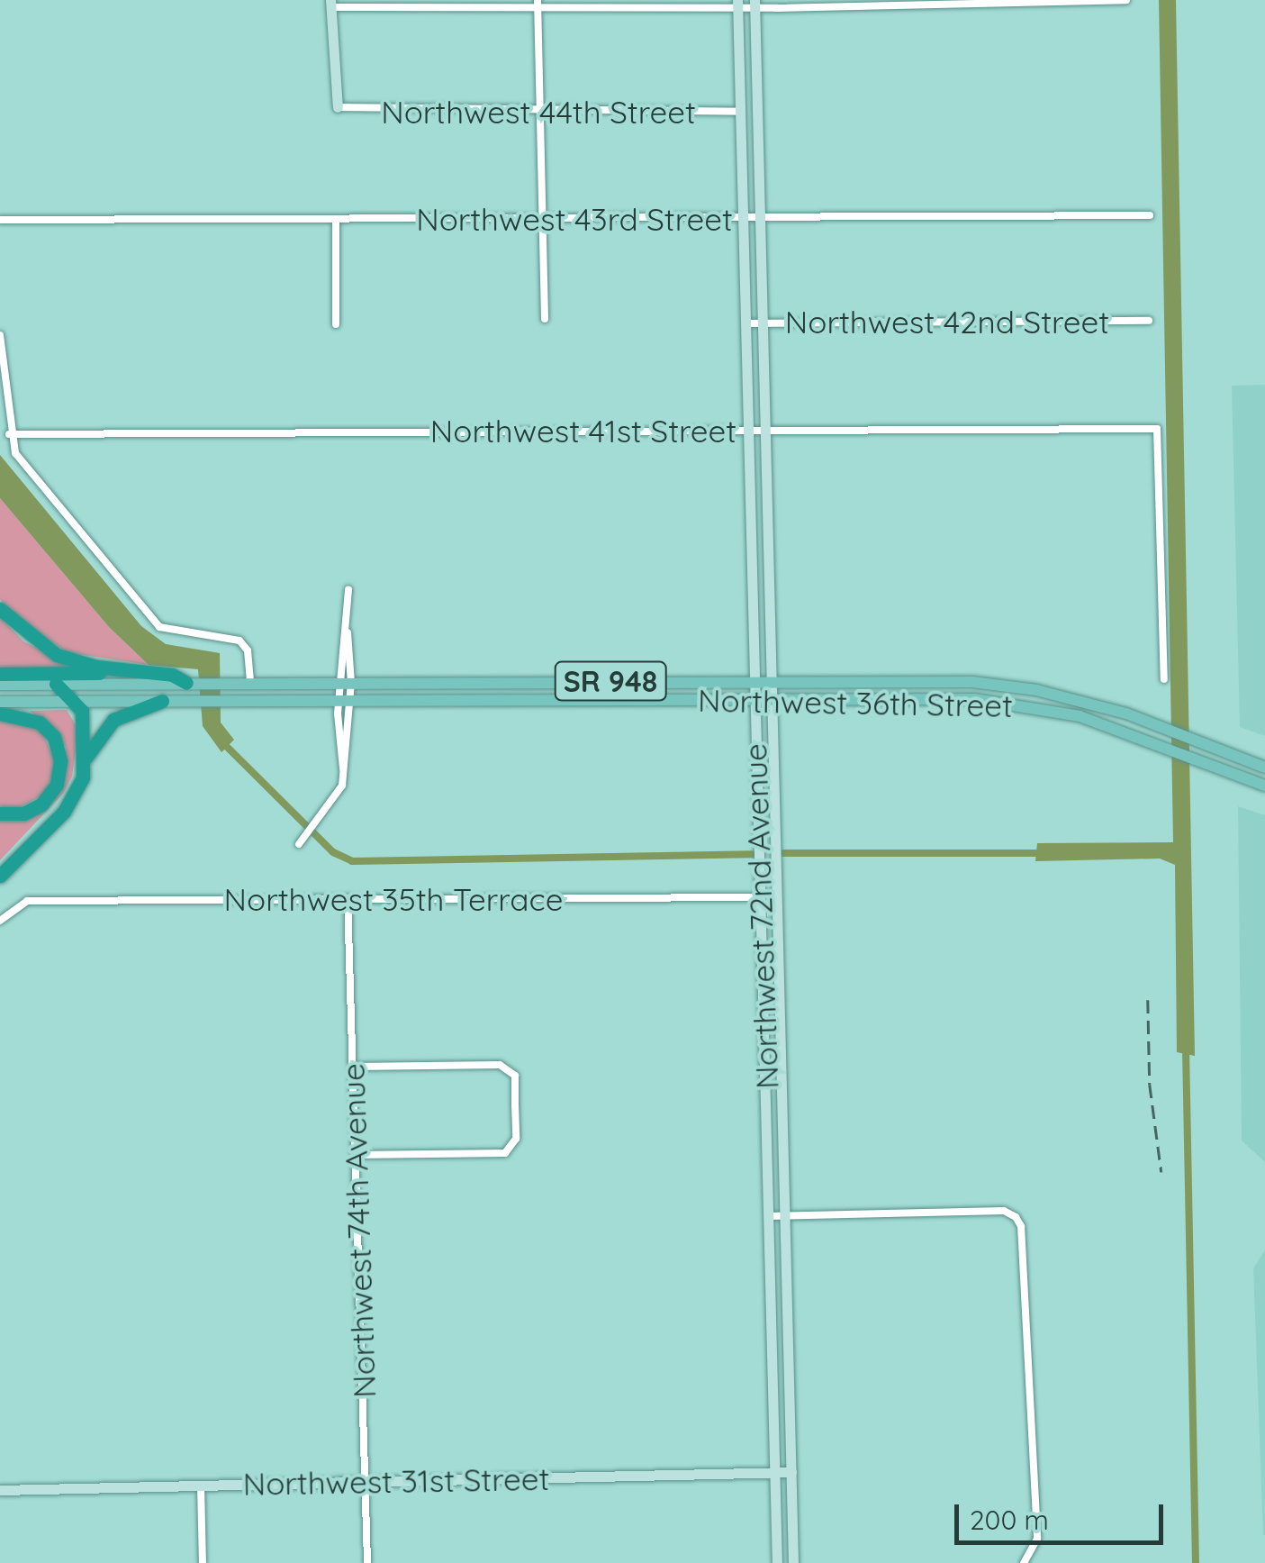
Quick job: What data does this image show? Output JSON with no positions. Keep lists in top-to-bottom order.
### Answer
{
  "streets": {
    "main road": [
      "SR 948",
      "Northwest 36th Street",
      "Northwest 72nd Avenue",
      "Northwest 31st Street"
    ],
    "street": [
      "Northwest 44th Street",
      "Northwest 43rd Street",
      "Northwest 42nd Street",
      "Northwest 41st Street",
      "Northwest 35th Terrace",
      "Northwest 74th Avenue"
    ]
  },
  "crossings": [
    ["Northwest 44th Street", "Northwest 72nd Avenue"],
    ["Northwest 43rd Street", "Northwest 72nd Avenue"],
    ["Northwest 42nd Street", "Northwest 72nd Avenue"],
    ["Northwest 41st Street", "Northwest 72nd Avenue"],
    ["Northwest 36th Street", "Northwest 72nd Avenue"],
    ["Northwest 35th Terrace", "Northwest 72nd Avenue"],
    ["Northwest 35th Terrace", "Northwest 74th Avenue"],
    ["Northwest 72nd Avenue", "Northwest 31st Street"],
    ["Northwest 74th Avenue", "Northwest 31st Street"]
  ],
  "scale_bar": "200 m"
}
